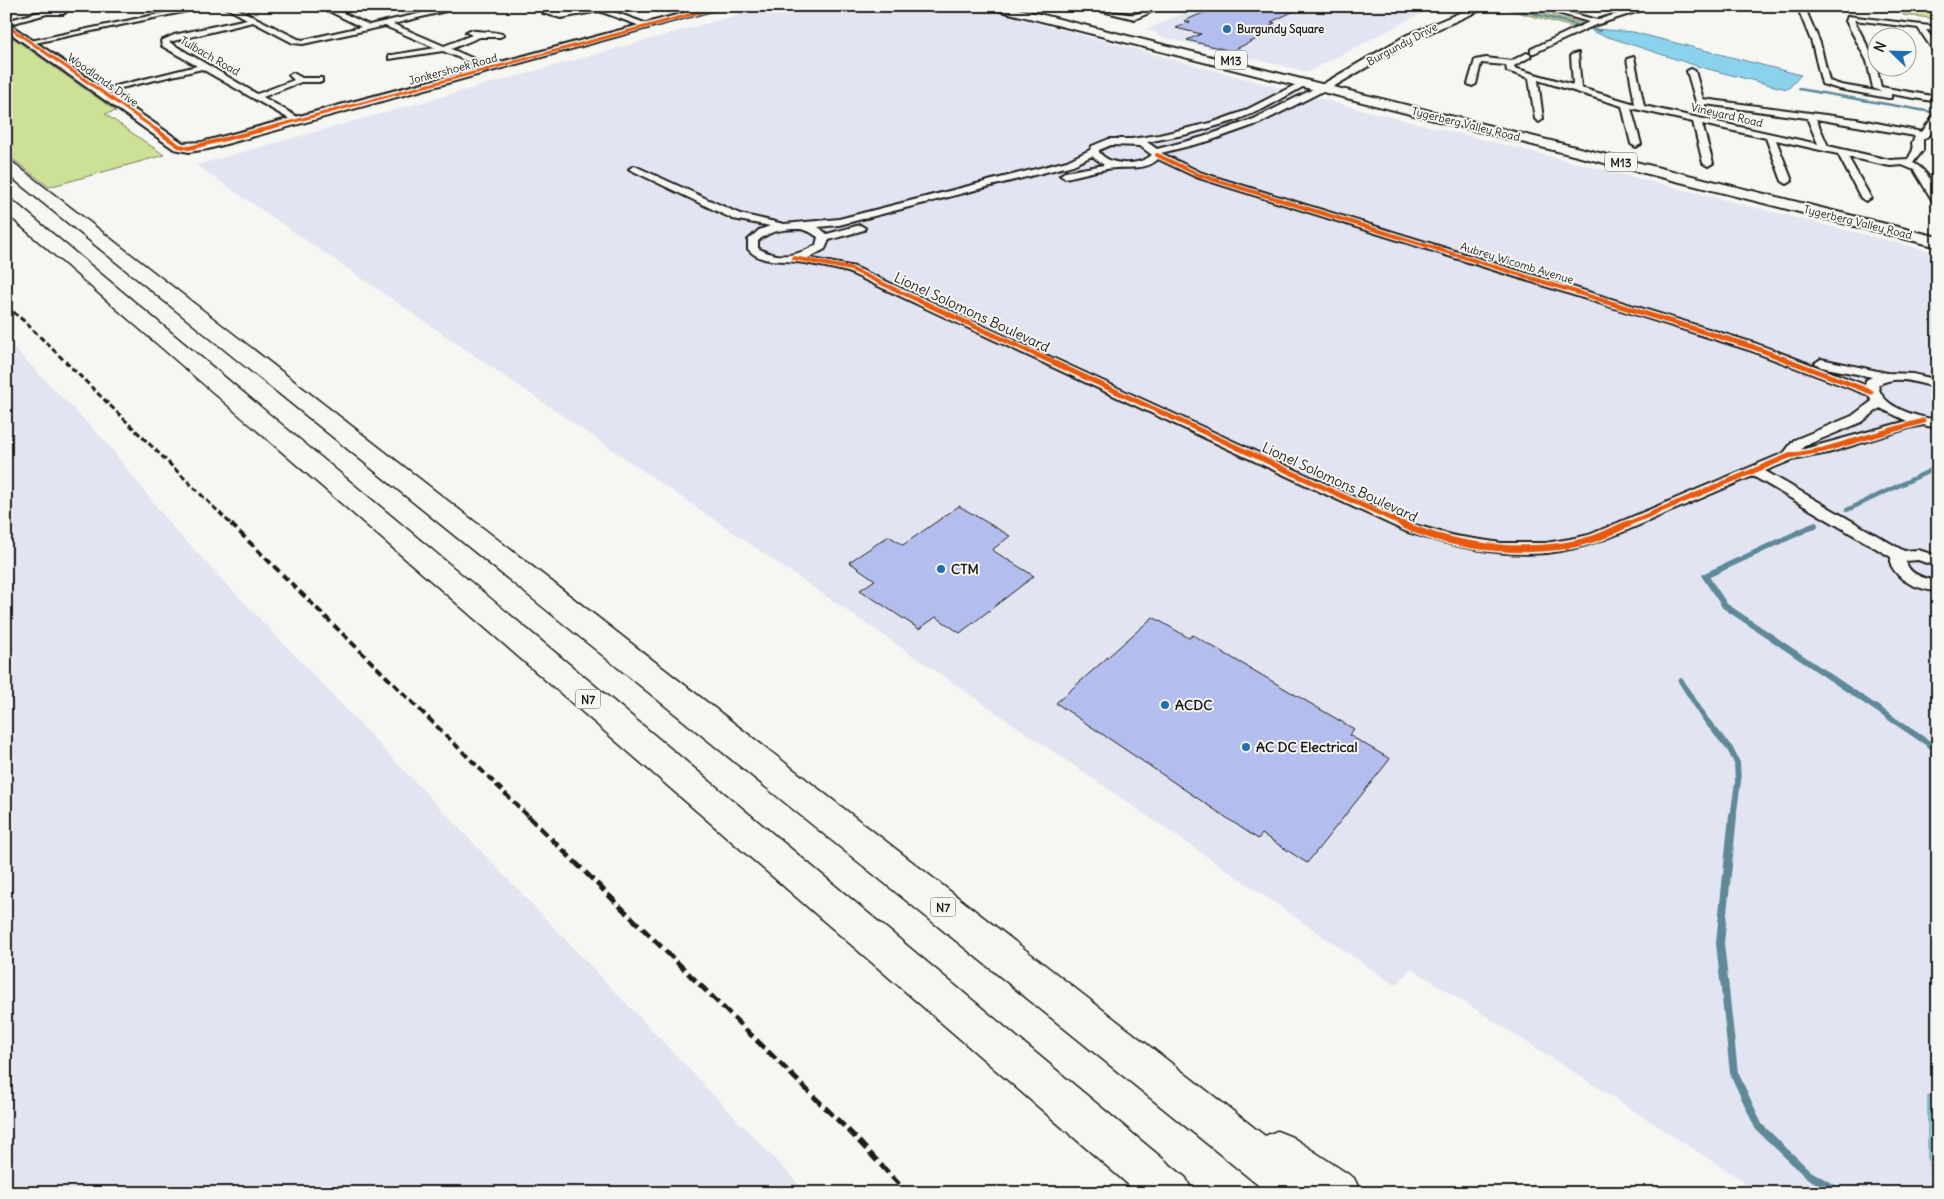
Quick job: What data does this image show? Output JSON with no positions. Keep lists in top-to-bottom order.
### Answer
{
  "streets": {
    "highway": ["N7"],
    "main road": ["M13", "Tygerberg Valley Road"],
    "street": [
      "Burgundy Drive",
      "Tulbach Road",
      "Jonkershoek Road",
      "Woodlands Drive",
      "Vineyard Road",
      "Aubrey Wicomb Avenue",
      "Lionel Solomons Boulevard"
    ]
  },
  "crossings": [
    ["Burgundy Drive", "Tygerberg Valley Road"],
    ["Tulbach Road", "Jonkershoek Road"],
    ["Jonkershoek Road", "Woodlands Drive"],
    ["Aubrey Wicomb Avenue", "Lionel Solomons Boulevard"]
  ],
  "places": [
    "Burgundy Square",
    "CTM",
    "ACDC",
    "AC DC Electrical"
  ],
  "north": "top left"
}
